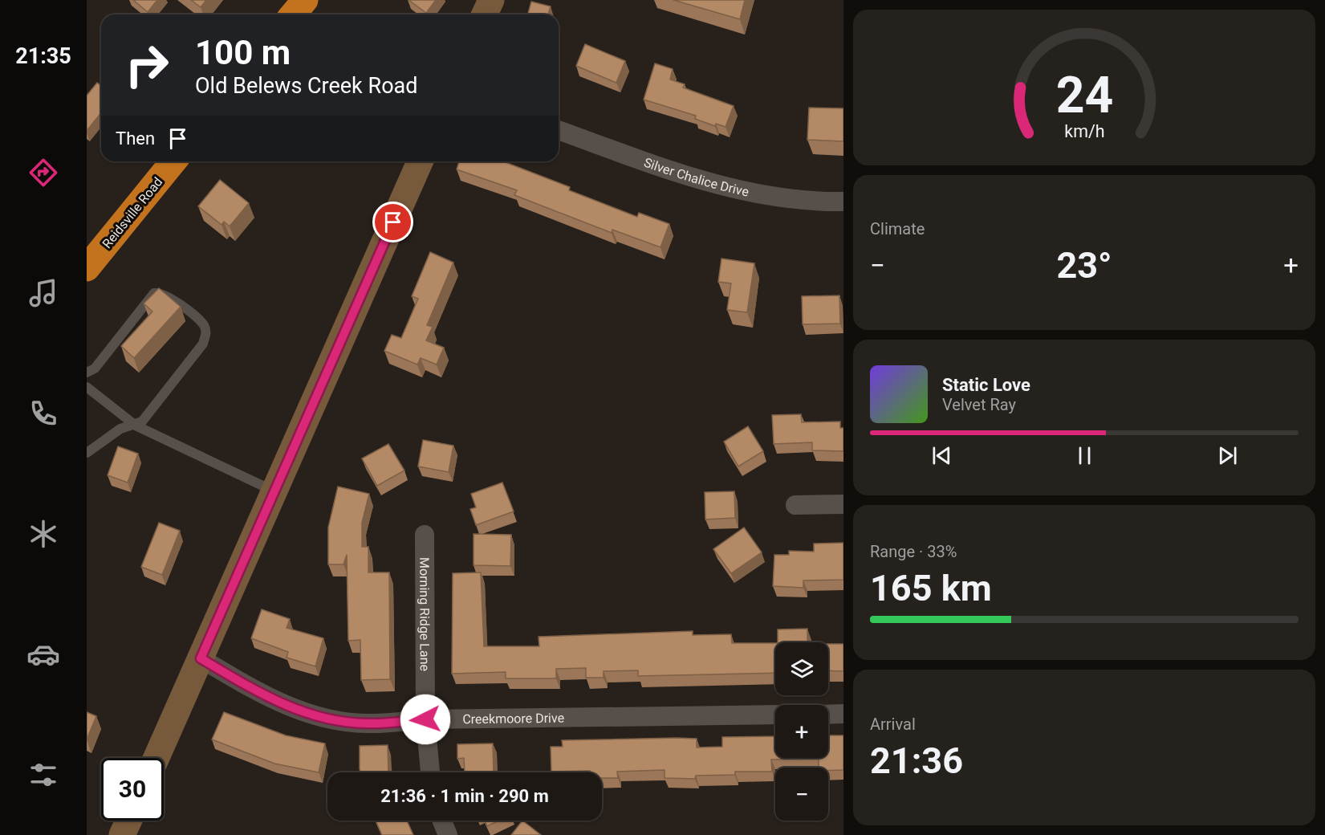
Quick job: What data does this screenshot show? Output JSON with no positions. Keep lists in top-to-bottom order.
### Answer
{
  "streets": {
    "highway": ["Reidsville Road"],
    "street": ["Silver Chalice Drive", "Morning Ridge Lane", "Creekmoore Drive"]
  },
  "crossings": [
    ["Morning Ridge Lane", "Creekmoore Drive"]
  ],
  "page": {
    "tabs": "21:35",
    "turn": ["100 m", "Old Belews Creek Road"],
    "then": "Then",
    "tile": [
      "Climate",
      ["Range · 33%", "165 km"],
      ["Arrival", "21:36"]
    ],
    "heat": ["−", "23°", "+"],
    "song": ["Static Love", "Velvet Ray"],
    "map_buttons": ["+", "−"],
    "limit": "30",
    "trip": "21:36 · 1 min · 290 m",
    "gauge": ["24", "km/h"]
  }
}
